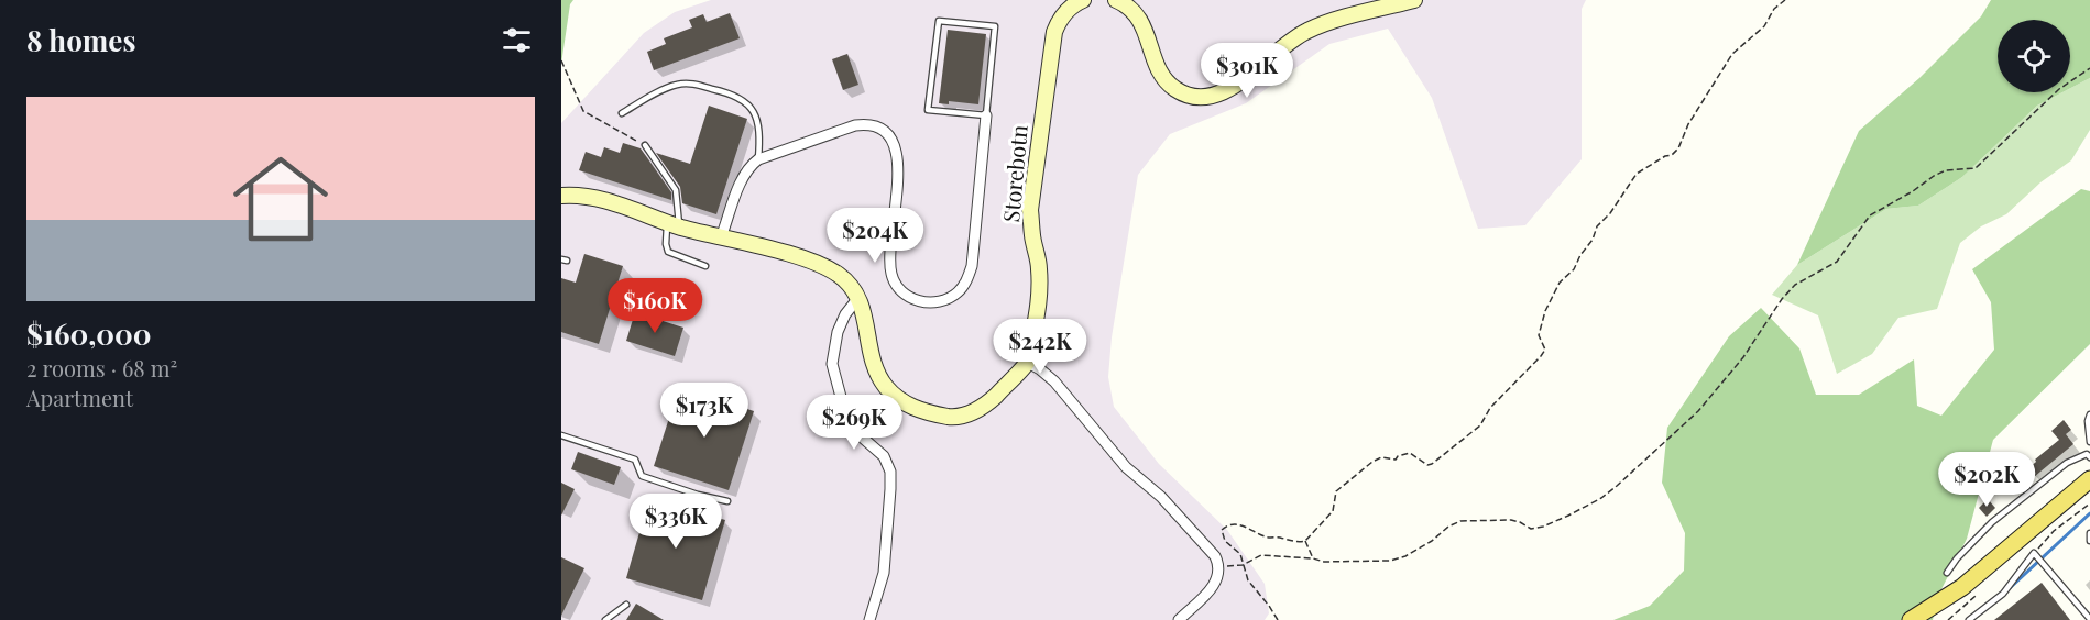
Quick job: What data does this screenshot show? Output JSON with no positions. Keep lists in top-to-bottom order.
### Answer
{
  "streets": {
    "street": ["Storebotn"]
  },
  "page": {
    "heading": "8 homes",
    "price": [
      "$301K",
      "$204K",
      "$160K",
      "$242K",
      "$173K",
      "$269K",
      "$202K",
      "$336K"
    ],
    "list": [
      {
        "name": "$160,000",
        "note": "2 rooms · 68 m² · Apartment"
      }
    ]
  }
}
